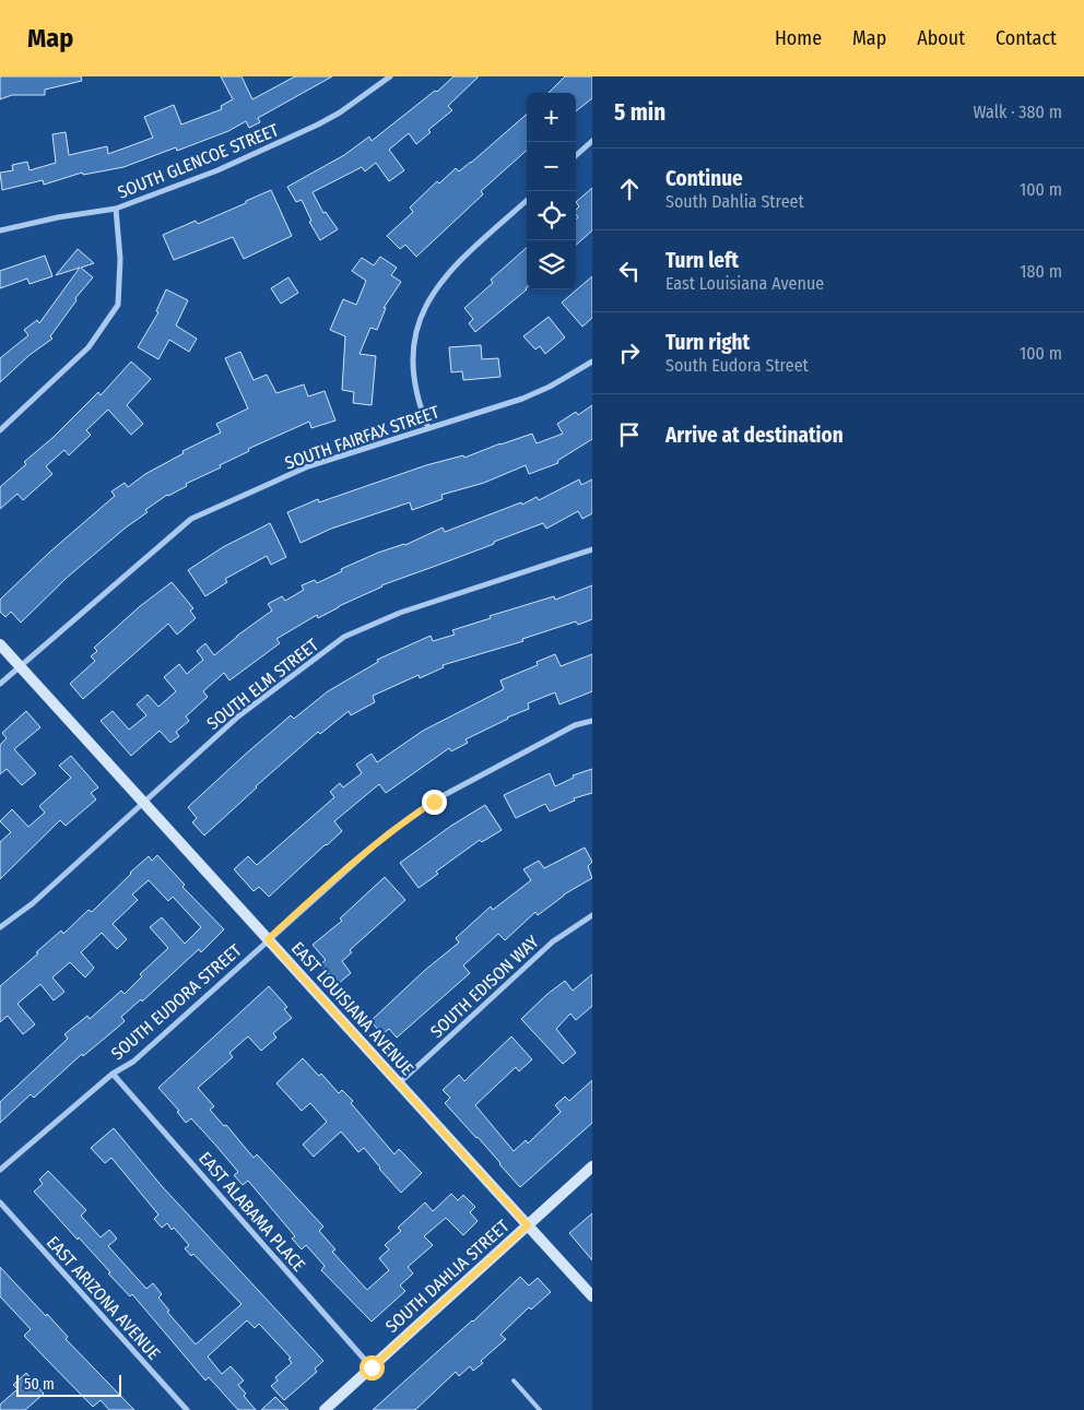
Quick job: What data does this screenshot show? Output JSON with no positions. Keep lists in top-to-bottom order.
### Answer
{
  "streets": {
    "street": [
      "SOUTH GLENCOE STREET",
      "SOUTH FAIRFAX STREET",
      "SOUTH ELM STREET",
      "SOUTH EDISON WAY",
      "SOUTH EUDORA STREET",
      "EAST LOUISIANA AVENUE",
      "EAST ALABAMA PLACE",
      "SOUTH DAHLIA STREET",
      "EAST ARIZONA AVENUE"
    ]
  },
  "crossings": [
    ["SOUTH FAIRFAX STREET", "EAST LOUISIANA AVENUE"],
    ["SOUTH ELM STREET", "EAST LOUISIANA AVENUE"],
    ["SOUTH EDISON WAY", "EAST LOUISIANA AVENUE"],
    ["SOUTH EUDORA STREET", "EAST LOUISIANA AVENUE"],
    ["SOUTH EUDORA STREET", "EAST ALABAMA PLACE"],
    ["EAST LOUISIANA AVENUE", "SOUTH DAHLIA STREET"],
    ["EAST ALABAMA PLACE", "SOUTH DAHLIA STREET"]
  ],
  "scale_bar": "50 m",
  "page": {
    "header": "Map",
    "nav": [
      "Home",
      "Map",
      "About",
      "Contact"
    ],
    "heading": ["5 min", "Walk · 380 m"],
    "map_buttons": ["+", "−"],
    "list": [
      ["Continue", "South Dahlia Street", "100 m"],
      ["Turn left", "East Louisiana Avenue", "180 m"],
      ["Turn right", "South Eudora Street", "100 m"],
      "Arrive at destination"
    ],
    "scale": "50 m"
  }
}
